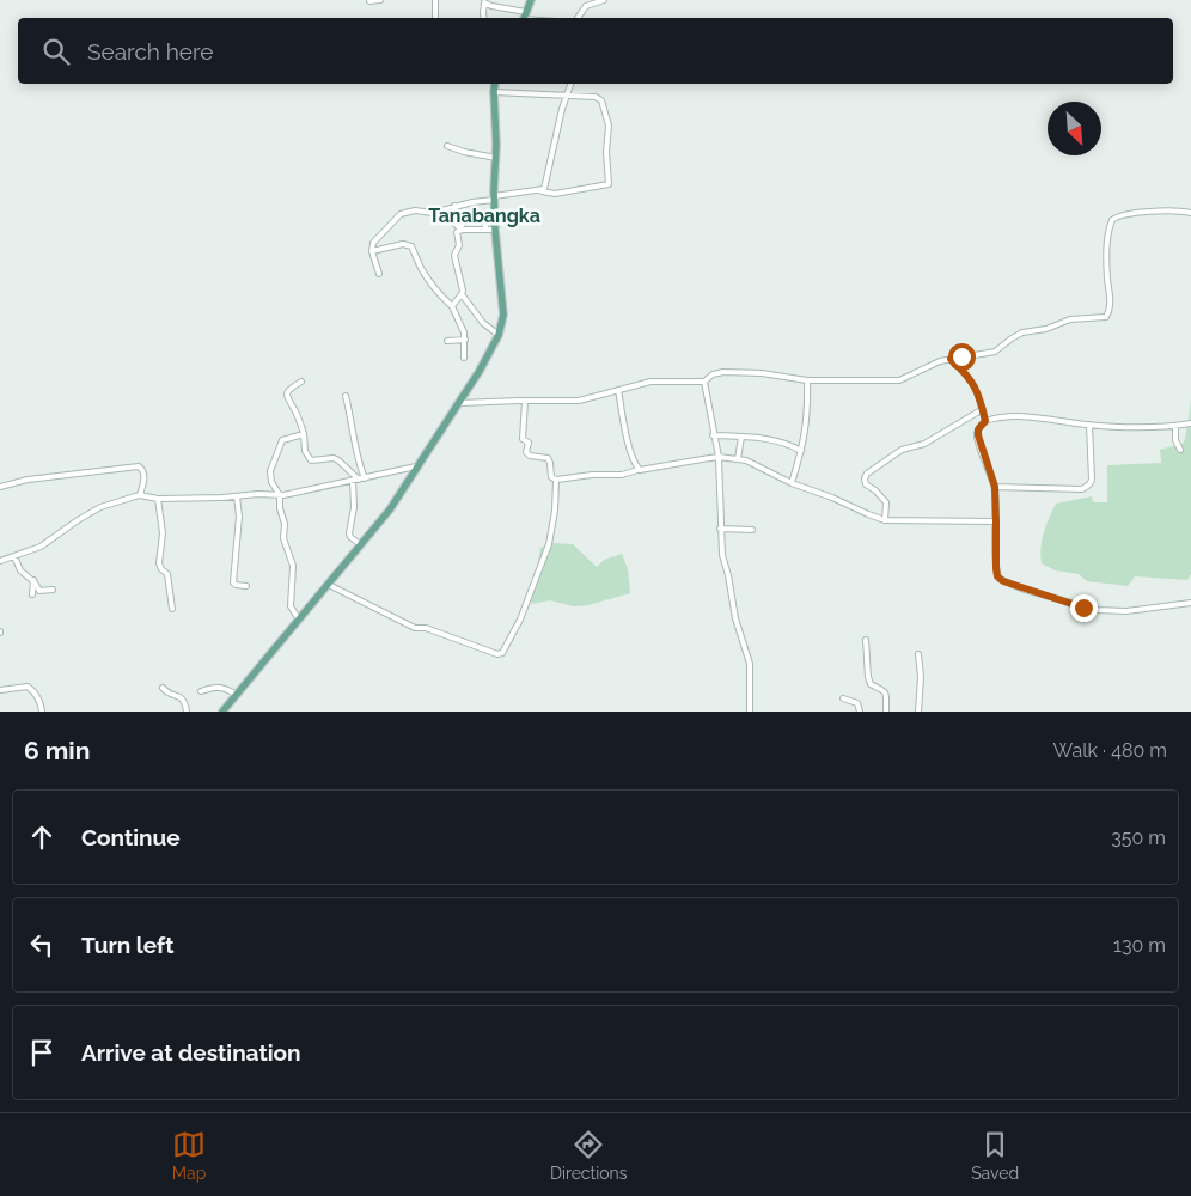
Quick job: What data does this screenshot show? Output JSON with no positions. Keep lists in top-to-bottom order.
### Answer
{
  "districts": ["Tanabangka"],
  "north": "bottom right",
  "page": {
    "search": "Search here",
    "heading": ["6 min", "Walk · 480 m"],
    "list": [
      ["Continue", "350 m"],
      ["Turn left", "130 m"],
      "Arrive at destination"
    ],
    "nav": ["Map", "Directions", "Saved"]
  }
}
